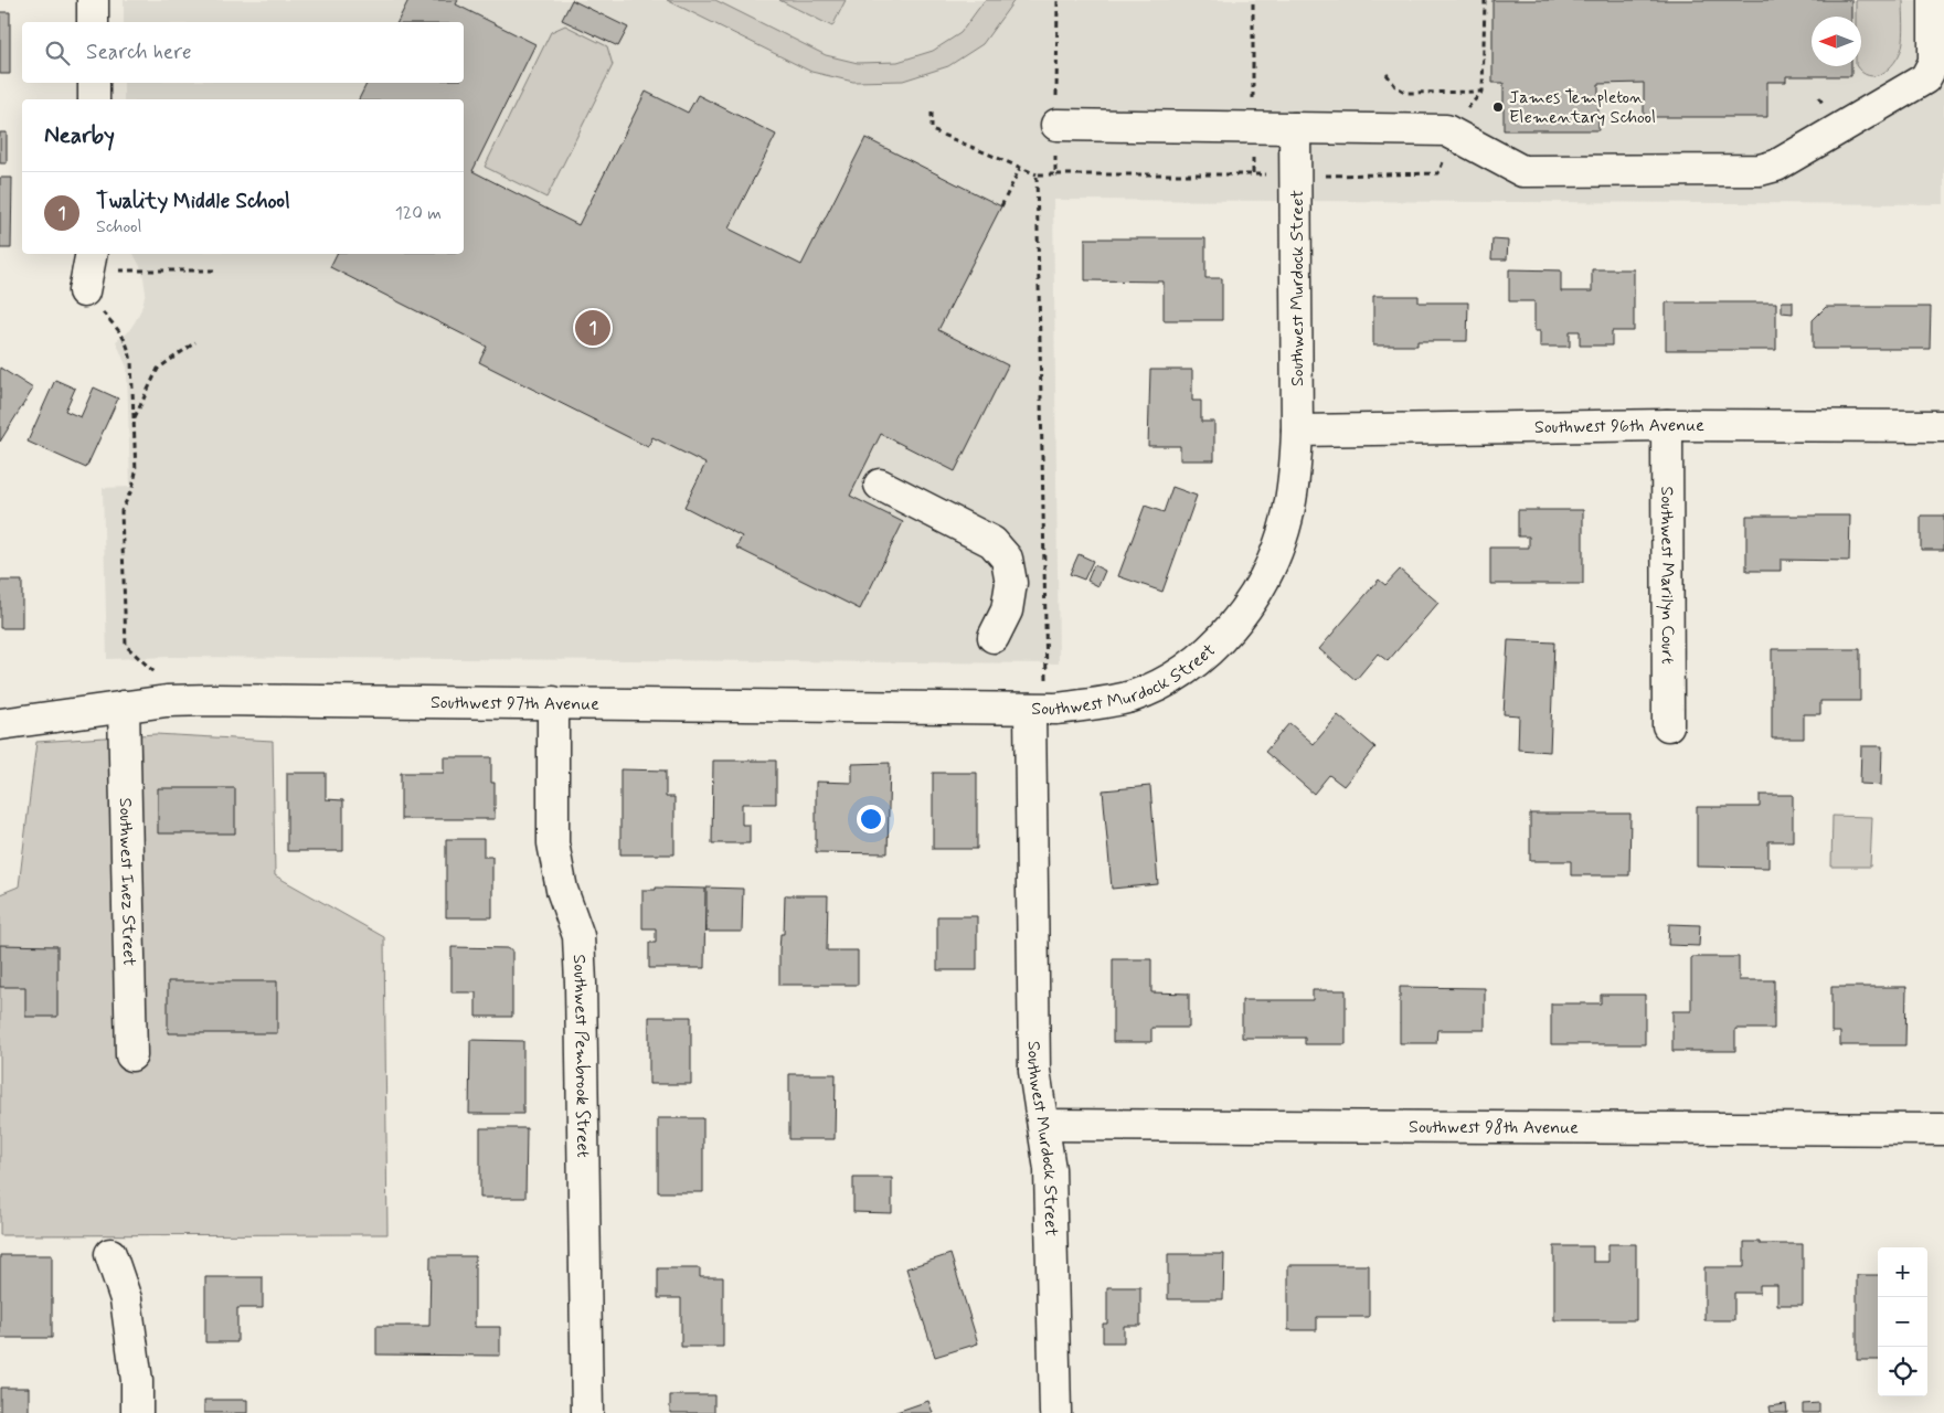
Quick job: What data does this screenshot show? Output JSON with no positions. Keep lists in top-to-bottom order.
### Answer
{
  "streets": {
    "street": [
      "Southwest Murdock Street",
      "Southwest 96th Avenue",
      "Southwest Marilyn Court",
      "Southwest 97th Avenue",
      "Southwest Inez Street",
      "Southwest Pembrook Street",
      "Southwest 98th Avenue"
    ]
  },
  "crossings": [
    ["Southwest Murdock Street", "Southwest 96th Avenue"],
    ["Southwest Murdock Street", "Southwest 97th Avenue"],
    ["Southwest Murdock Street", "Southwest 98th Avenue"],
    ["Southwest 96th Avenue", "Southwest Marilyn Court"],
    ["Southwest 97th Avenue", "Southwest Inez Street"],
    ["Southwest 97th Avenue", "Southwest Pembrook Street"]
  ],
  "places": ["James Templeton Elementary School"],
  "north": "left",
  "page": {
    "search": "Search here",
    "heading": "Nearby",
    "list": [
      {
        "mark": "1",
        "name": "Twality Middle School",
        "note": "School",
        "value": "120 m"
      }
    ],
    "pins": "1",
    "map_buttons": ["+", "−"]
  }
}
